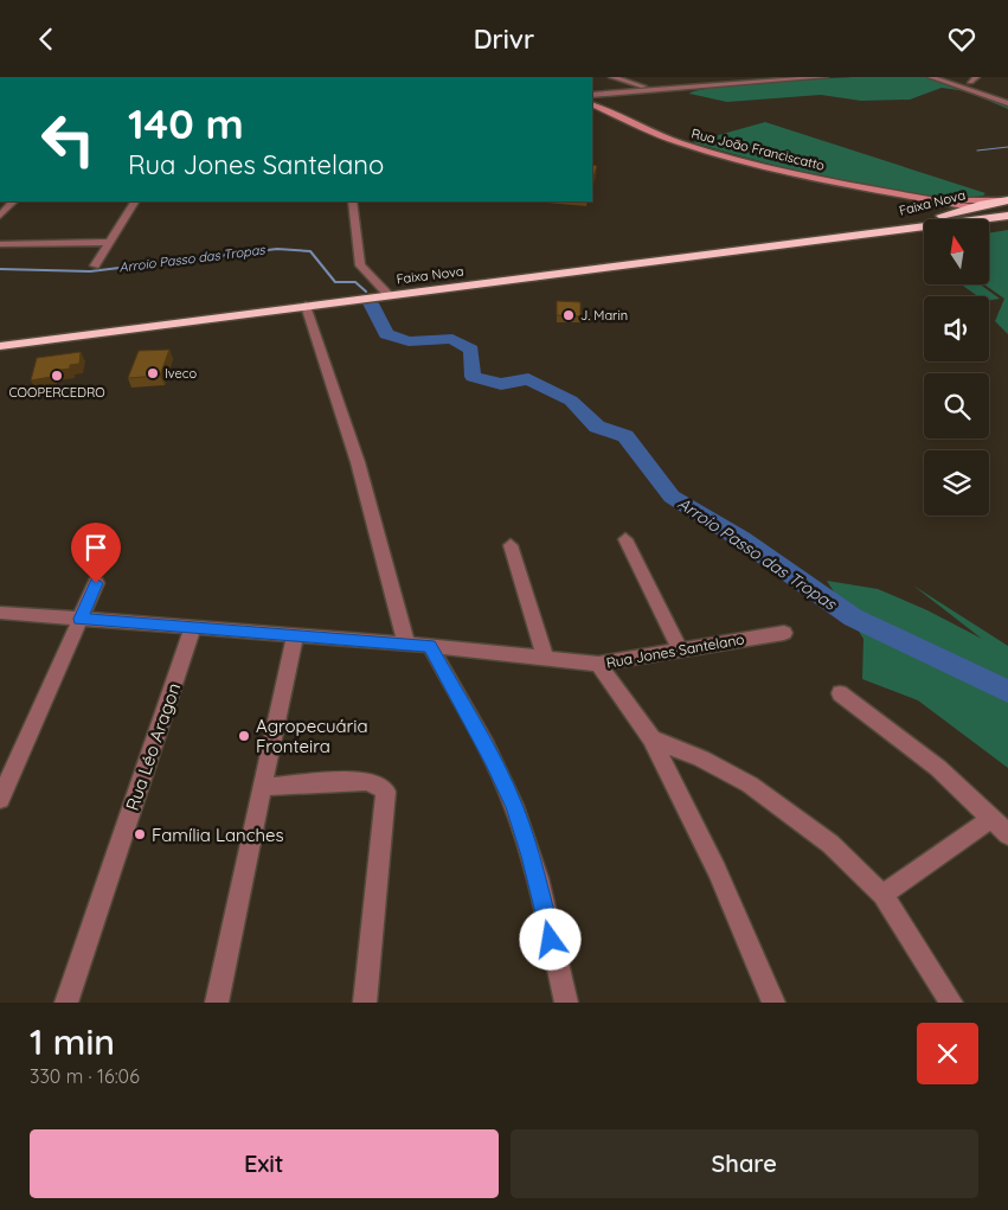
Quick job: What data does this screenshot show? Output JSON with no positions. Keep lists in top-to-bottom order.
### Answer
{
  "streets": {
    "highway": ["Faixa Nova"],
    "street": ["Rua João Franciscatto", "Rua Jones Santelano", "Rua Léo Aragon"]
  },
  "crossings": [
    ["Rua João Franciscatto", "Faixa Nova"],
    ["Rua Jones Santelano", "Rua Léo Aragon"]
  ],
  "water": ["Arroio Passo das Tropas"],
  "places": [
    "J. Marin",
    "Iveco",
    "COOPERCEDRO",
    "Agropecuária Fronteira",
    "Família Lanches"
  ],
  "north": "top",
  "page": {
    "header": "Drivr",
    "turn": ["140 m", "Rua Jones Santelano"],
    "heading": ["1 min", "330 m · 16:06"],
    "buttons": ["Exit", "Share"]
  }
}
